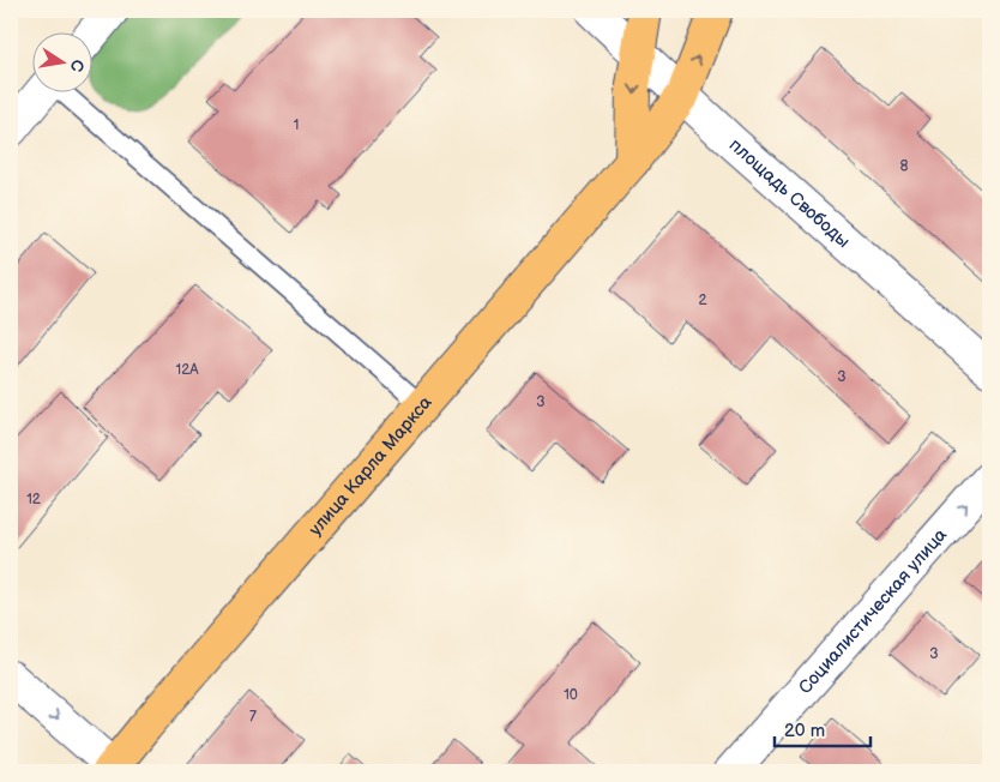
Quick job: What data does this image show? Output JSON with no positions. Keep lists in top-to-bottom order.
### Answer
{
  "streets": {
    "main road": ["улица Карла Маркса"],
    "street": ["площадь Свободы", "Социалистическая улица"]
  },
  "crossings": [
    ["площадь Свободы", "улица Карла Маркса"]
  ],
  "one_way": ["Социалистическая улица"],
  "house_numbers": [
    "1",
    "8",
    "2",
    "12А",
    "3",
    "3",
    "12",
    "3",
    "10",
    "7"
  ],
  "scale_bar": "20 m",
  "north": "right"
}
